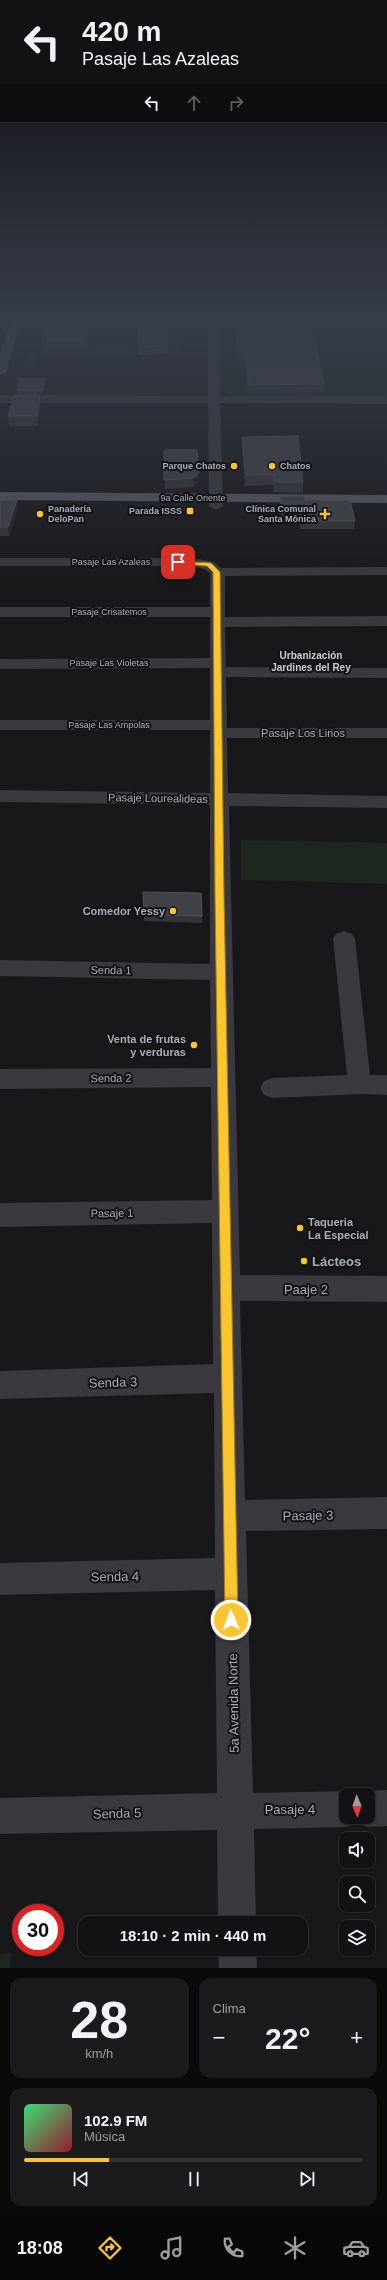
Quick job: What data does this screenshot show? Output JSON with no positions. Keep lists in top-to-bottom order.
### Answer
{
  "streets": {
    "main road": ["9a Calle Oriente"],
    "street": [
      "Pasaje Las Azaleas",
      "Pasaje Crisatemos",
      "Pasaje Las Violetas",
      "Pasaje Las Ampolas",
      "Pasaje Los Lirios",
      "Pasaje Lourealideas",
      "Senda 1",
      "Senda 2",
      "Pasaje 1",
      "Paaje 2",
      "Senda 3",
      "Pasaje 3",
      "Senda 4",
      "5a Avenida Norte",
      "Pasaje 4",
      "Senda 5"
    ]
  },
  "crossings": [
    ["Pasaje Las Azaleas", "5a Avenida Norte"],
    ["Pasaje Crisatemos", "5a Avenida Norte"],
    ["Pasaje Las Violetas", "5a Avenida Norte"],
    ["Pasaje Las Ampolas", "Pasaje Los Lirios"],
    ["Pasaje Las Ampolas", "5a Avenida Norte"],
    ["Pasaje Los Lirios", "5a Avenida Norte"],
    ["Pasaje Lourealideas", "5a Avenida Norte"],
    ["Senda 1", "5a Avenida Norte"],
    ["Senda 2", "5a Avenida Norte"],
    ["Pasaje 1", "5a Avenida Norte"],
    ["Paaje 2", "5a Avenida Norte"],
    ["Senda 3", "5a Avenida Norte"],
    ["Pasaje 3", "5a Avenida Norte"],
    ["Senda 4", "5a Avenida Norte"],
    ["5a Avenida Norte", "Pasaje 4"],
    ["5a Avenida Norte", "Senda 5"],
    ["Pasaje 4", "Senda 5"]
  ],
  "districts": ["Urbanización Jardines del Rey"],
  "places": {
    "other": [
      "Parque Chatos",
      "Chatos",
      "Panadería DeloPan",
      "Comedor Yessy",
      "Venta de frutas y verduras",
      "Taqueria La Especial",
      "Lácteos"
    ],
    "transit": ["Parada ISSS"],
    "health": ["Clínica Comunal Santa Mónica"]
  },
  "north": "bottom",
  "page": {
    "turn": ["420 m", "Pasaje Las Azaleas"],
    "limit": "30",
    "trip": "18:10 · 2 min · 440 m",
    "tile": [
      ["28", "km/h"],
      "Clima"
    ],
    "heat": ["−", "22°", "+"],
    "song": ["102.9 FM", "Música"],
    "tabs": "18:08"
  }
}
